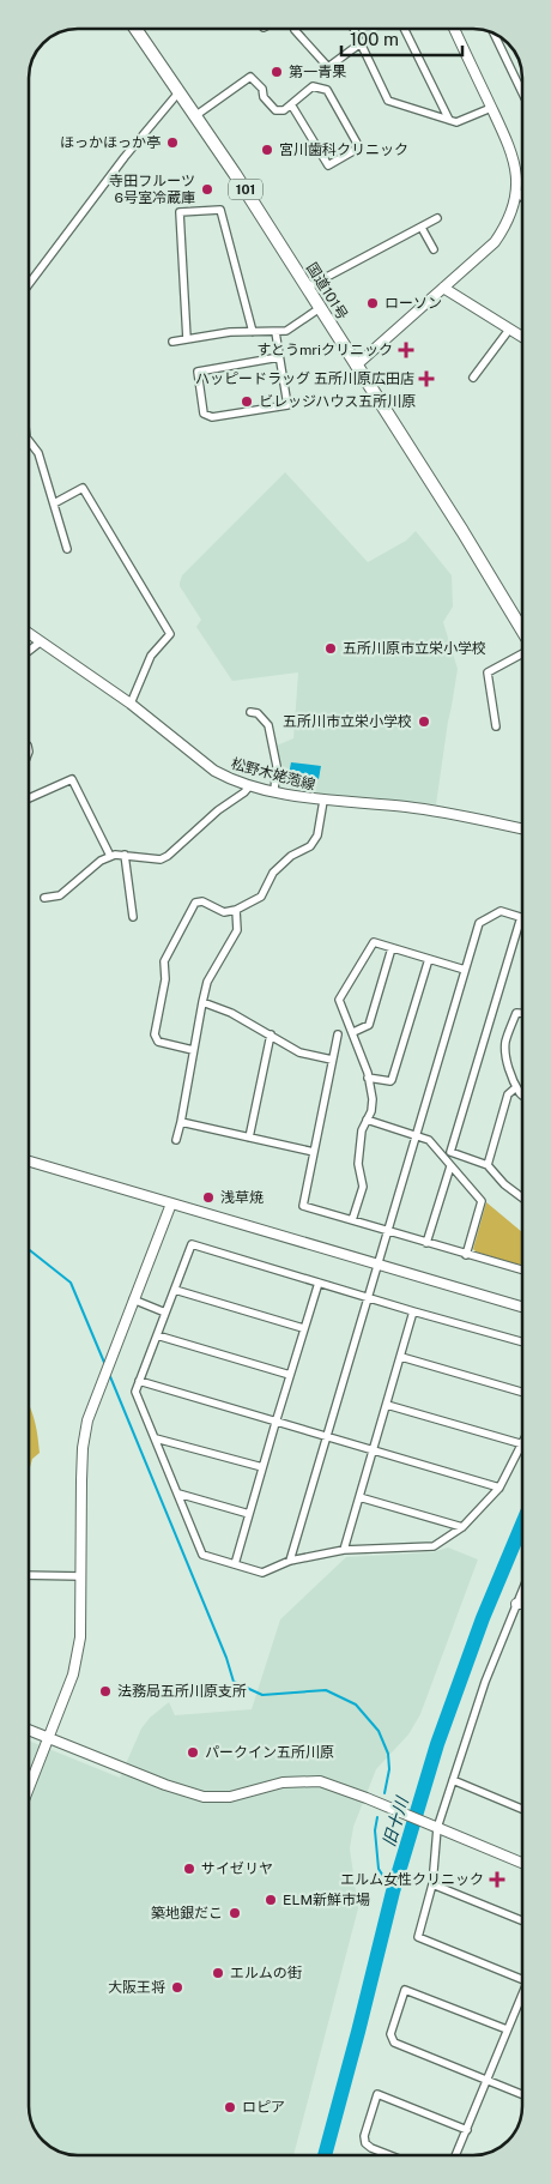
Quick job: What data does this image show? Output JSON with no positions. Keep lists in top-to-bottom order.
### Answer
{
  "streets": {
    "highway": ["101", "国道101号"],
    "street": ["松野木姥萢線"]
  },
  "water": ["旧十川"],
  "places": {
    "other": [
      "第一青果",
      "ほっかほっか亭",
      "宮川歯科クリニック",
      "寺田フルーツ 6号室冷蔵庫",
      "ローソン",
      "ビレッジハウス五所川原",
      "五所川原市立栄小学校",
      "五所川市立栄小学校",
      "浅草焼",
      "法務局五所川原支所",
      "パークイン五所川原",
      "サイゼリヤ",
      "ELM新鮮市場",
      "築地銀だこ",
      "エルムの街",
      "大阪王将",
      "ロピア"
    ],
    "health": ["すとうmriクリニック", "ハッピードラッグ 五所川原広田店", "エルム女性クリニック"]
  },
  "scale_bar": "100 m"
}
